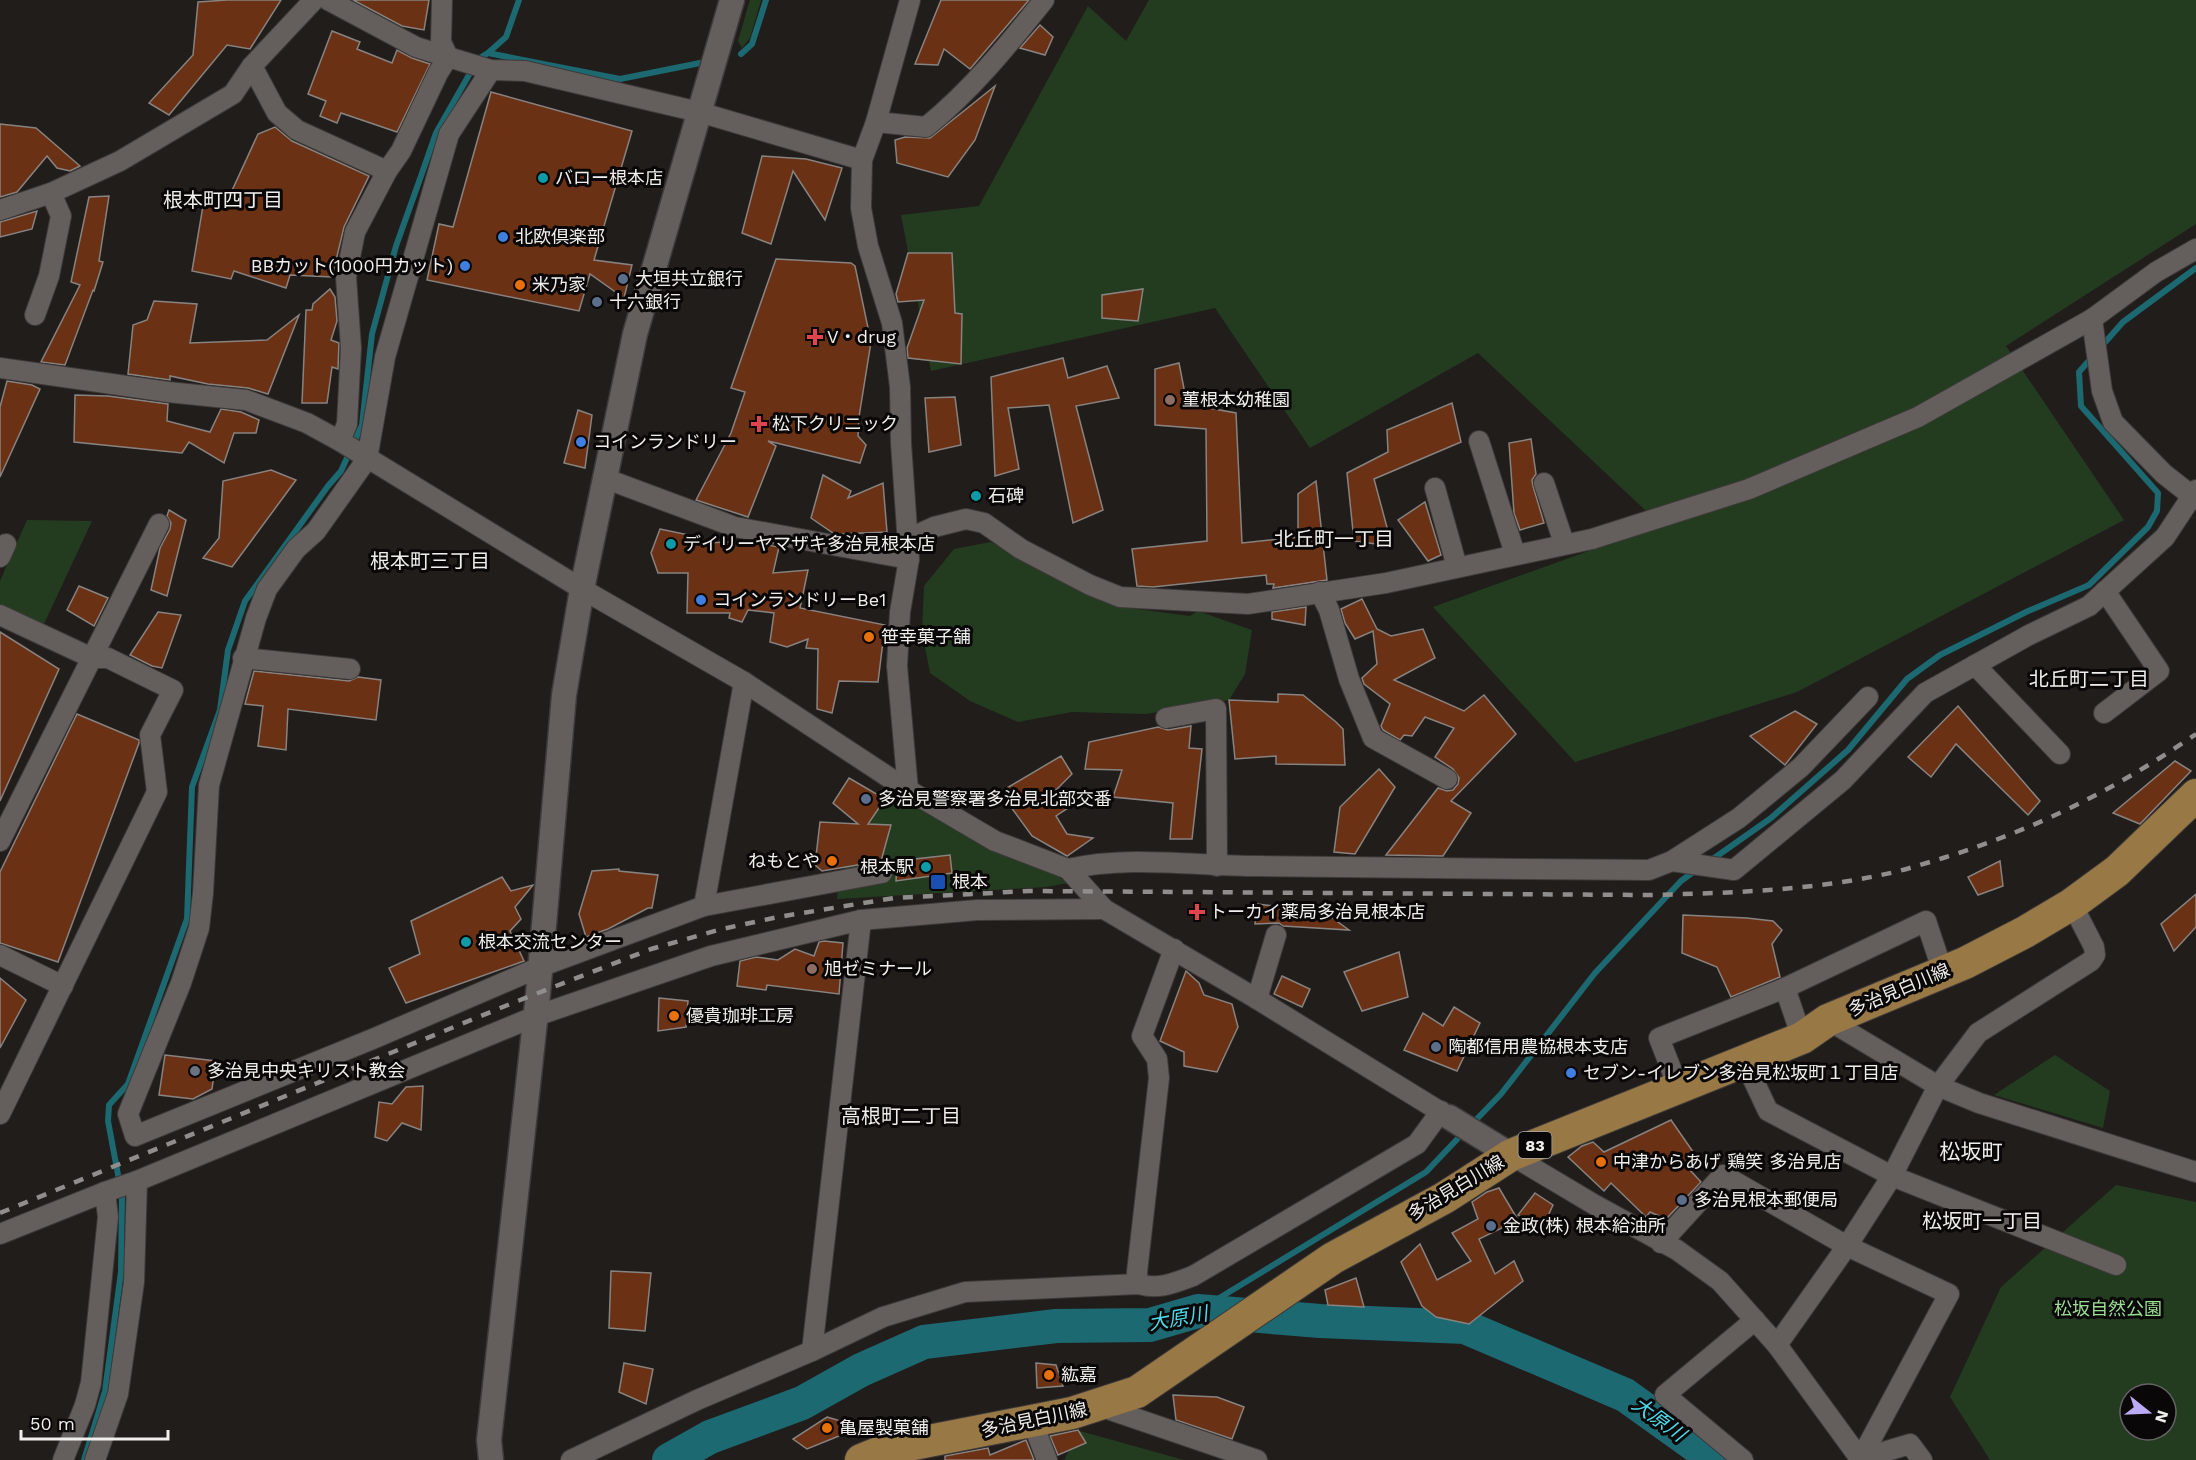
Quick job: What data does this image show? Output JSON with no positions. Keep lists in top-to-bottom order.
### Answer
{
  "streets": {
    "main road": ["多治見白川線", "83"]
  },
  "districts": [
    "根本町四丁目",
    "北丘町一丁目",
    "根本町三丁目",
    "北丘町二丁目",
    "高根町二丁目",
    "松坂町",
    "松坂町一丁目"
  ],
  "water": ["大原川"],
  "parks": ["松坂自然公園"],
  "places": {
    "other": [
      "バロー根本店",
      "北欧倶楽部",
      "BBカット(1000円カット)",
      "大垣共立銀行",
      "米乃家",
      "十六銀行",
      "菫根本幼稚園",
      "コインランドリー",
      "石碑",
      "デイリーヤマザキ多治見根本店",
      "コインランドリーBe1",
      "笹幸菓子舗",
      "多治見警察署多治見北部交番",
      "ねもとや",
      "根本駅",
      "根本交流センター",
      "旭ゼミナール",
      "優貴珈琲工房",
      "陶都信用農協根本支店",
      "多治見中央キリスト教会",
      "セブン-イレブン多治見松坂町１丁目店",
      "中津からあげ 鶏笑 多治見店",
      "多治見根本郵便局",
      "金政(株) 根本給油所",
      "紘嘉",
      "亀屋製菓舗"
    ],
    "health": ["V・drug", "松下クリニック", "トーカイ薬局多治見根本店"],
    "transit": ["根本"]
  },
  "scale_bar": "50 m",
  "north": "right"
}
